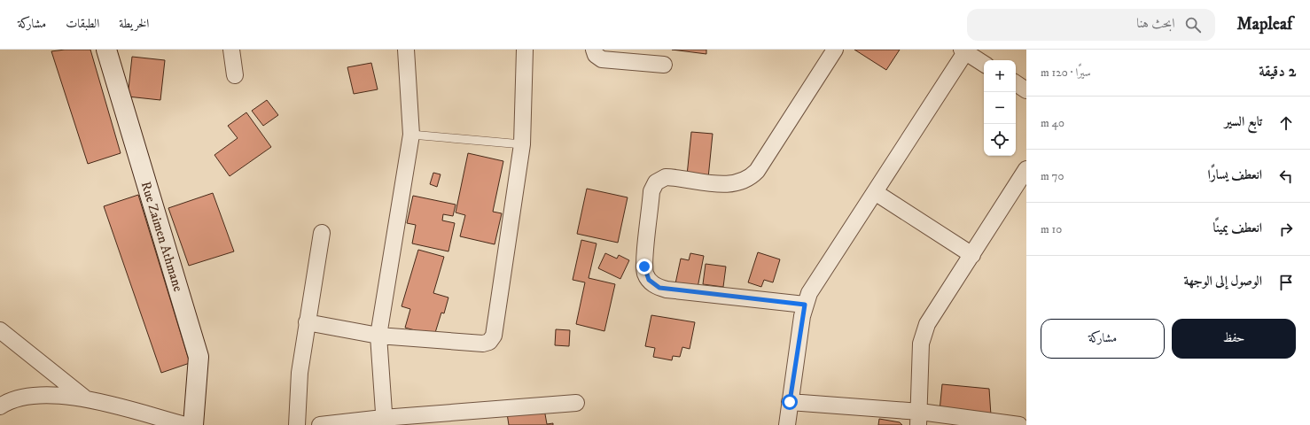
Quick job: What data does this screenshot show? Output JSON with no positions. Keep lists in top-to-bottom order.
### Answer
{
  "streets": {
    "main road": ["Rue Zaimen Athmane"]
  },
  "page": {
    "header": "Mapleaf",
    "search": "ابحث هنا",
    "nav": ["الخريطة", "الطبقات", "مشاركة"],
    "heading": ["2 دقيقة", "سيرًا · 120 m"],
    "map_buttons": ["+", "−"],
    "list": [
      ["تابع السير", "40 m"],
      ["انعطف يسارًا", "70 m"],
      ["انعطف يمينًا", "10 m"],
      "الوصول إلى الوجهة"
    ],
    "buttons": ["حفظ", "مشاركة"]
  }
}
